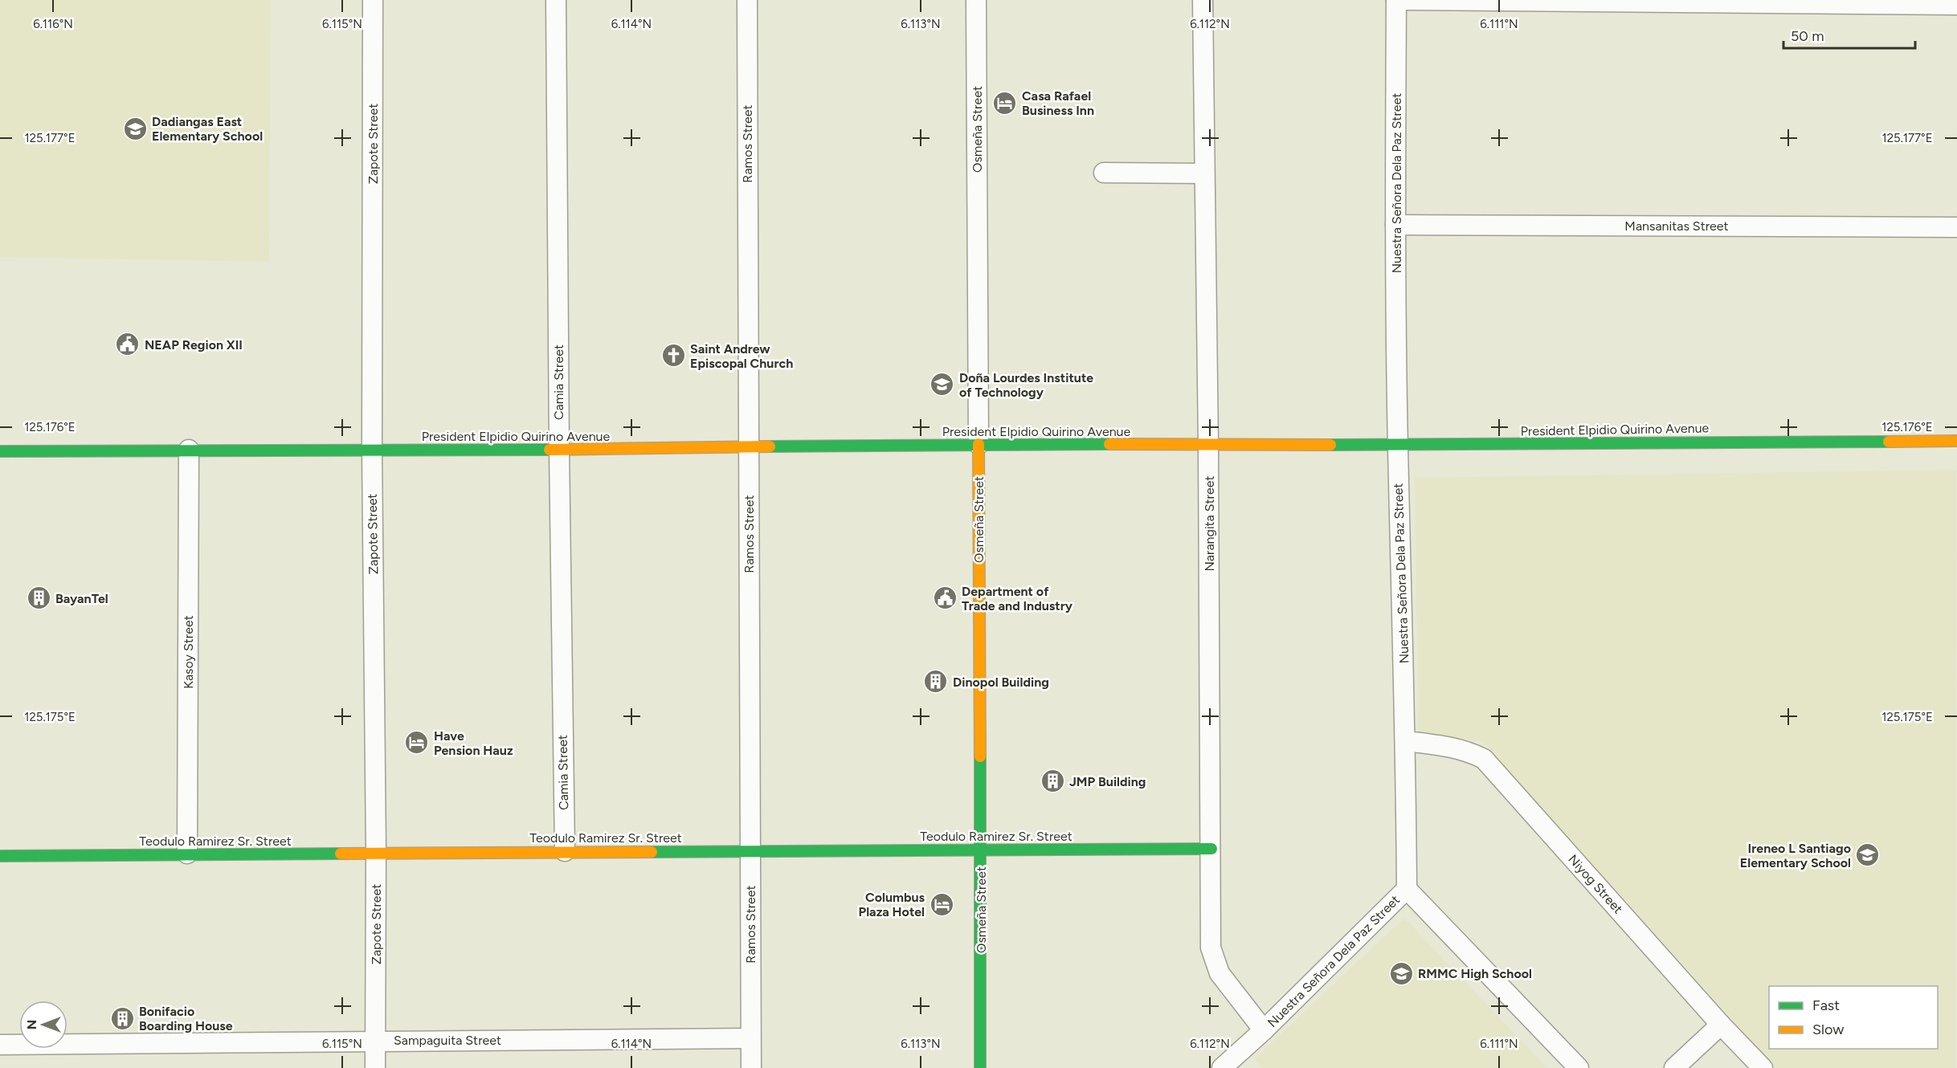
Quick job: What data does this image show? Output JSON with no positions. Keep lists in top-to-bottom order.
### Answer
{
  "streets": {
    "street": [
      "Osmeña Street",
      "Zapote Street",
      "Ramos Street",
      "Nuestra Señora Dela Paz Street",
      "Mansanitas Street",
      "Camia Street",
      "President Elpidio Quirino Avenue",
      "Narangita Street",
      "Kasoy Street",
      "Teodulo Ramirez Sr. Street",
      "Niyog Street",
      "Sampaguita Street"
    ]
  },
  "crossings": [
    ["Osmeña Street", "President Elpidio Quirino Avenue"],
    ["Osmeña Street", "Teodulo Ramirez Sr. Street"],
    ["Zapote Street", "President Elpidio Quirino Avenue"],
    ["Zapote Street", "Teodulo Ramirez Sr. Street"],
    ["Zapote Street", "Sampaguita Street"],
    ["Ramos Street", "President Elpidio Quirino Avenue"],
    ["Ramos Street", "Teodulo Ramirez Sr. Street"],
    ["Ramos Street", "Sampaguita Street"],
    ["Nuestra Señora Dela Paz Street", "Mansanitas Street"],
    ["Nuestra Señora Dela Paz Street", "President Elpidio Quirino Avenue"],
    ["Nuestra Señora Dela Paz Street", "Narangita Street"],
    ["Nuestra Señora Dela Paz Street", "Niyog Street"],
    ["Camia Street", "President Elpidio Quirino Avenue"],
    ["Camia Street", "Teodulo Ramirez Sr. Street"],
    ["President Elpidio Quirino Avenue", "Narangita Street"],
    ["President Elpidio Quirino Avenue", "Kasoy Street"],
    ["Narangita Street", "Teodulo Ramirez Sr. Street"],
    ["Kasoy Street", "Teodulo Ramirez Sr. Street"]
  ],
  "places": {
    "hotel": ["Casa Rafael Business Inn", "Have Pension Hauz", "Columbus Plaza Hotel"],
    "school or university": [
      "Dadiangas East Elementary School",
      "Doña Lourdes Institute of Technology",
      "Ireneo L Santiago Elementary School",
      "RMMC High School"
    ],
    "public building": ["NEAP Region XII", "Department of Trade and Industry"],
    "church": ["Saint Andrew Episcopal Church"],
    "building": [
      "BayanTel",
      "Dinopol Building",
      "JMP Building",
      "Bonifacio Boarding House"
    ]
  },
  "legend": ["Fast", "Slow"],
  "scale_bar": "50 m",
  "north": "left",
  "coordinates": [
    "6.116°N",
    "6.115°N",
    "6.114°N",
    "6.113°N",
    "6.112°N",
    "6.111°N",
    "125.177°E",
    "125.176°E",
    "125.175°E"
  ]
}
